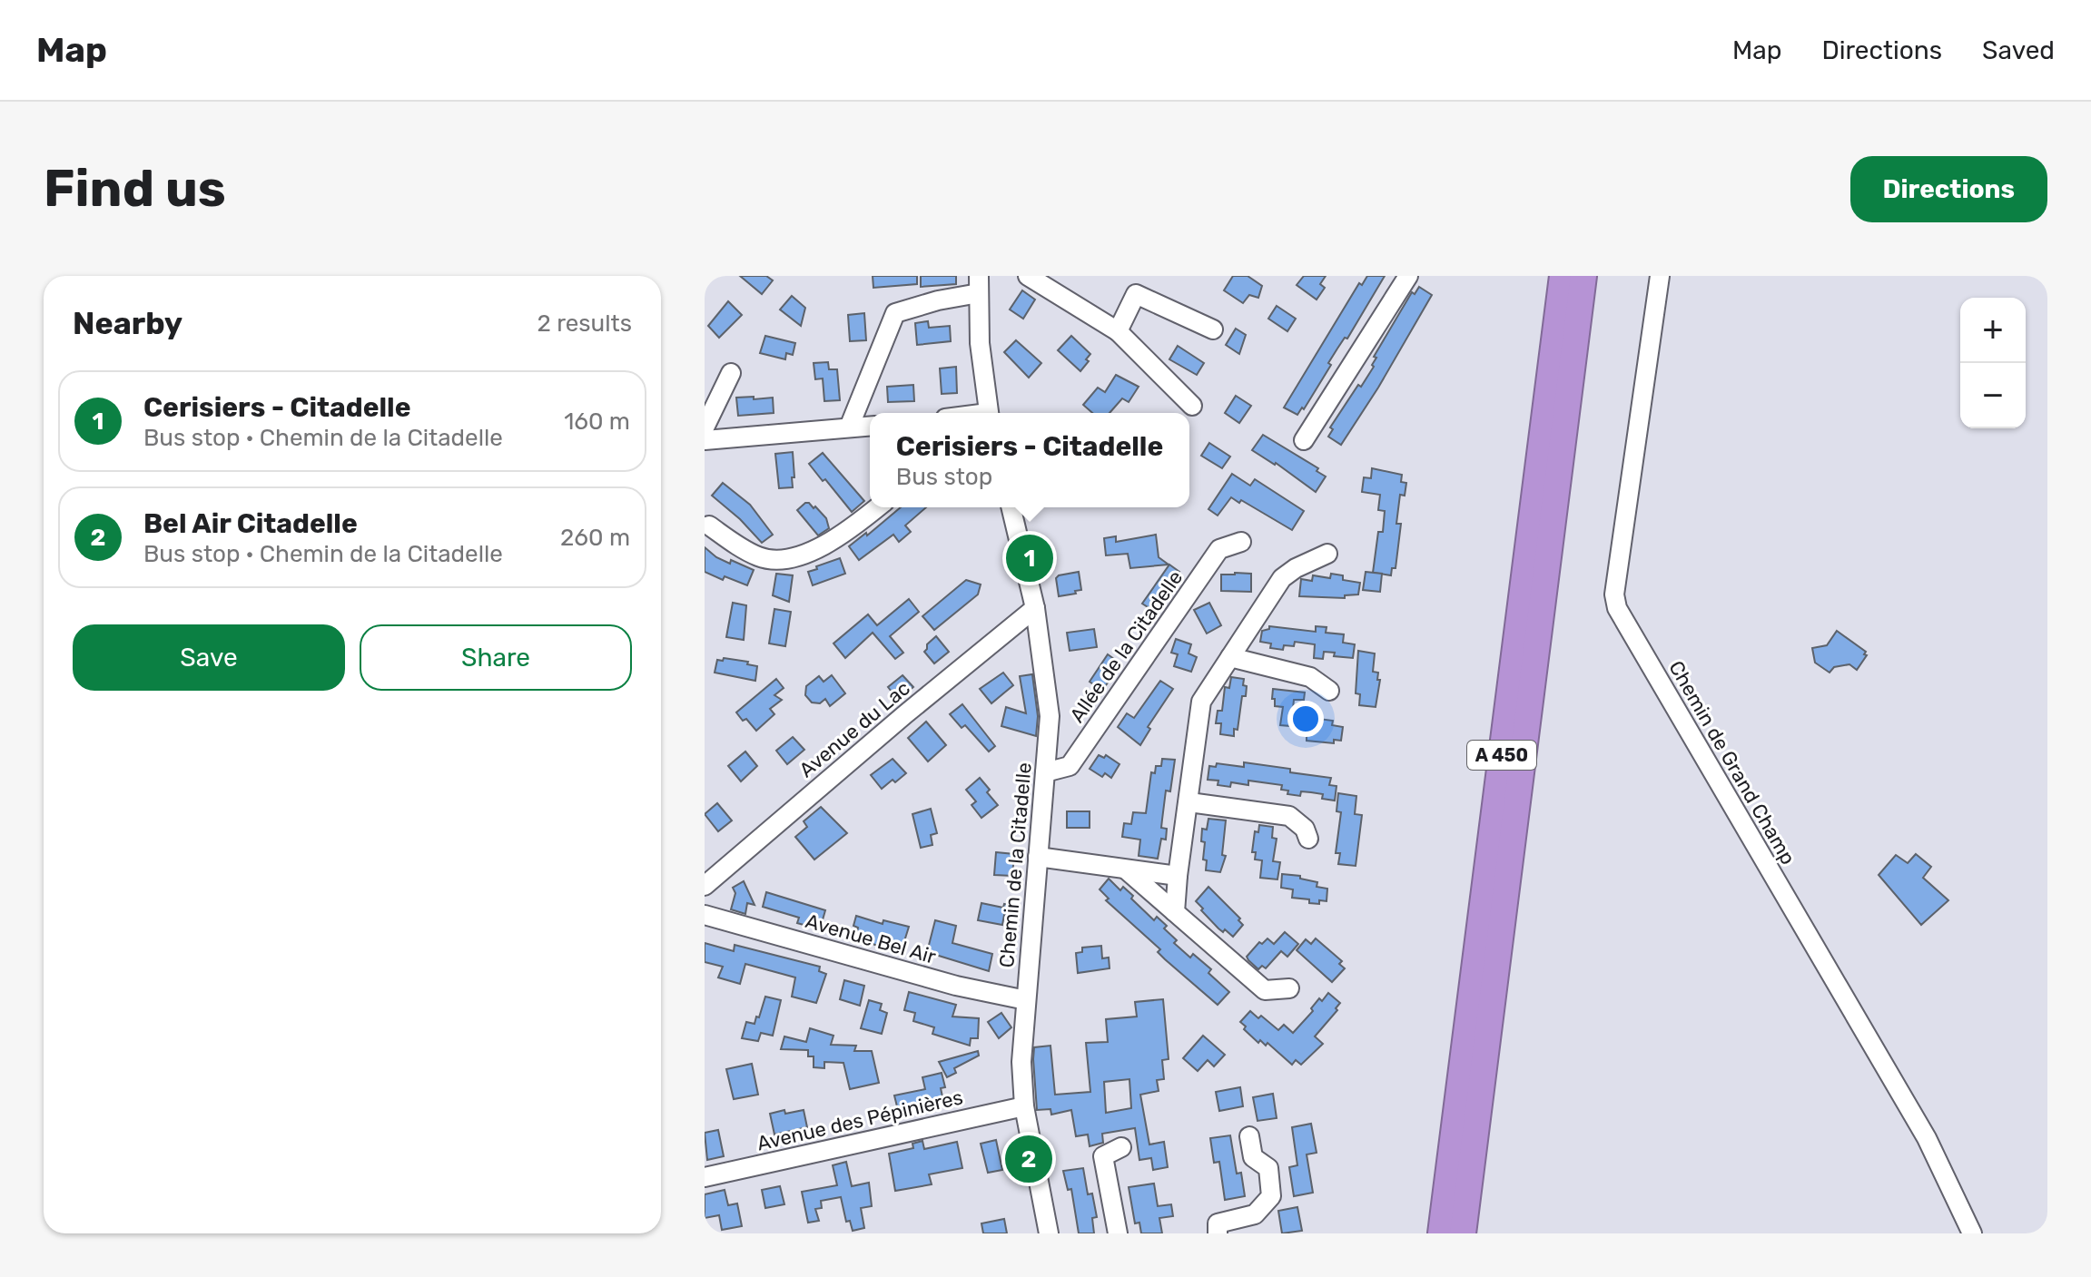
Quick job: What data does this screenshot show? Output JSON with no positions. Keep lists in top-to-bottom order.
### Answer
{
  "streets": {
    "highway": ["A 450"],
    "street": [
      "Allée de la Citadelle",
      "Avenue du Lac",
      "Chemin de Grand Champ",
      "Chemin de la Citadelle",
      "Avenue Bel Air",
      "Avenue des Pépinières"
    ]
  },
  "crossings": [
    ["Allée de la Citadelle", "Chemin de la Citadelle"],
    ["Avenue du Lac", "Chemin de la Citadelle"],
    ["Chemin de la Citadelle", "Avenue Bel Air"],
    ["Chemin de la Citadelle", "Avenue des Pépinières"]
  ],
  "page": {
    "header": "Map",
    "nav": ["Map", "Directions", "Saved"],
    "buttons": [
      "Directions",
      ["Save", "Share"]
    ],
    "title": "Find us",
    "heading": ["Nearby", "2 results"],
    "map_buttons": ["+", "−"],
    "list": [
      {
        "mark": "1",
        "name": "Cerisiers - Citadelle",
        "note": "Bus stop · Chemin de la Citadelle",
        "value": "160 m"
      },
      {
        "mark": "2",
        "name": "Bel Air Citadelle",
        "note": "Bus stop · Chemin de la Citadelle",
        "value": "260 m"
      }
    ],
    "popup": ["Cerisiers - Citadelle", "Bus stop"],
    "pins": ["1", "2"]
  }
}
